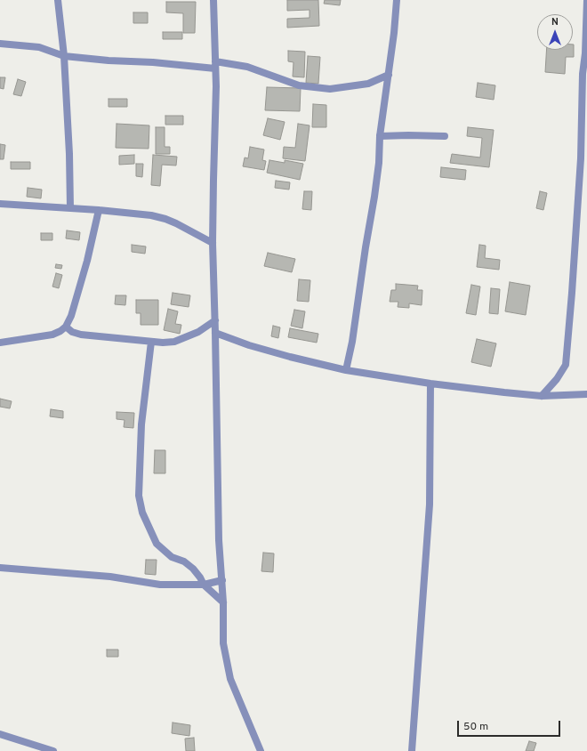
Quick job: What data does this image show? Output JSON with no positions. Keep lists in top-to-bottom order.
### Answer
{
  "scale_bar": "50 m",
  "north": "top"
}
